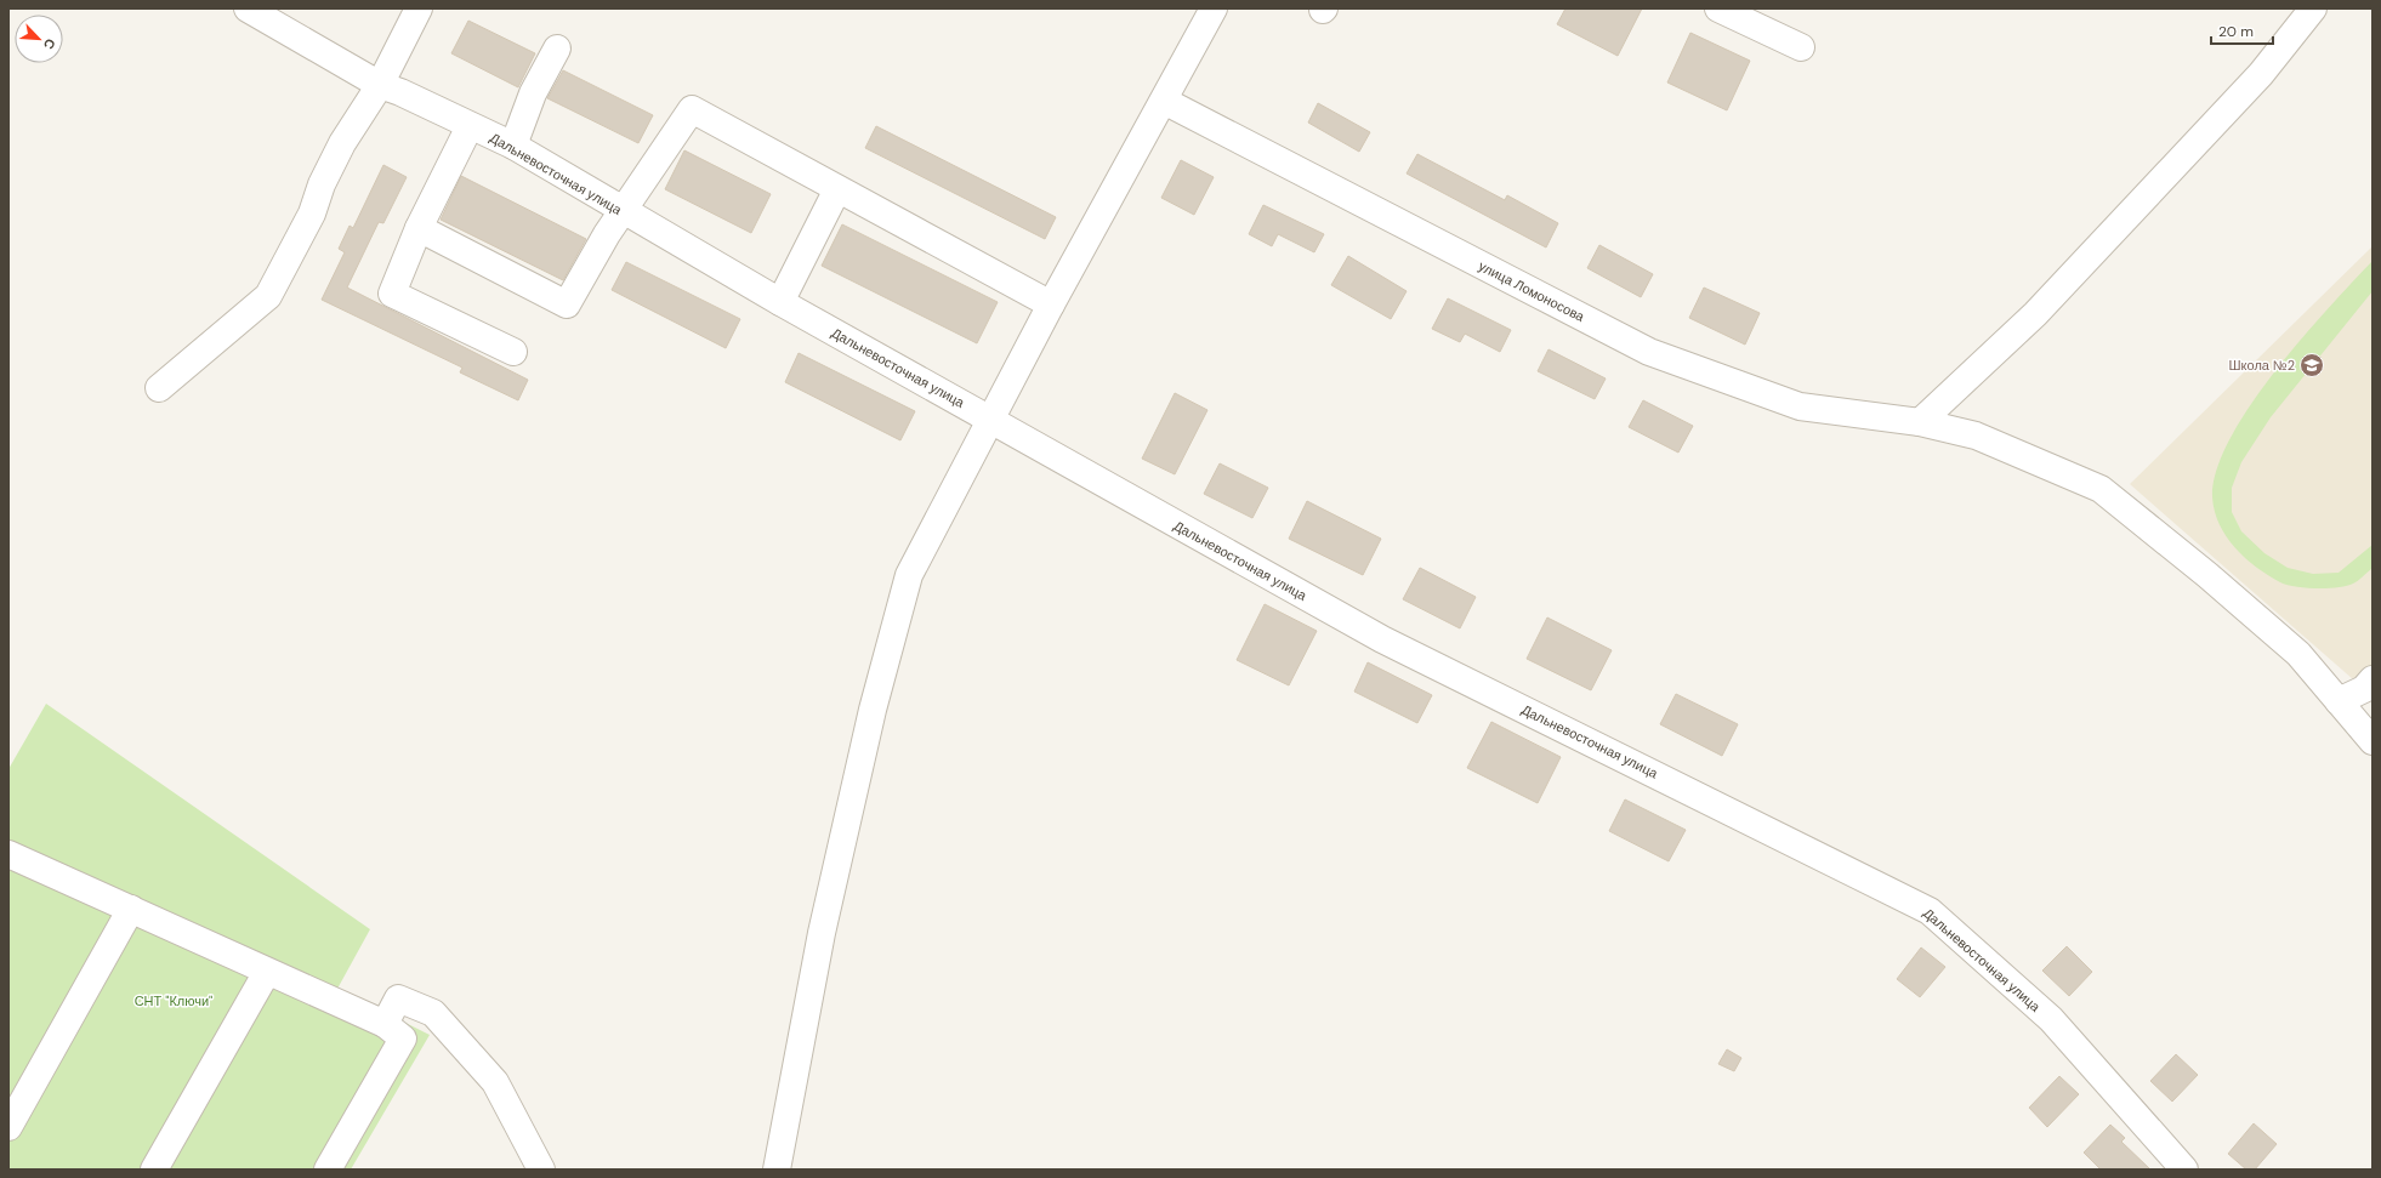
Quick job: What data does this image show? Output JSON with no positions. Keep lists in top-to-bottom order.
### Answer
{
  "streets": {
    "street": ["Дальневосточная улица", "улица Ломоносова"]
  },
  "parks": ["СНТ \"Ключи\""],
  "places": {
    "school or university": ["Школа №2"]
  },
  "scale_bar": "20 m",
  "north": "bottom right"
}
